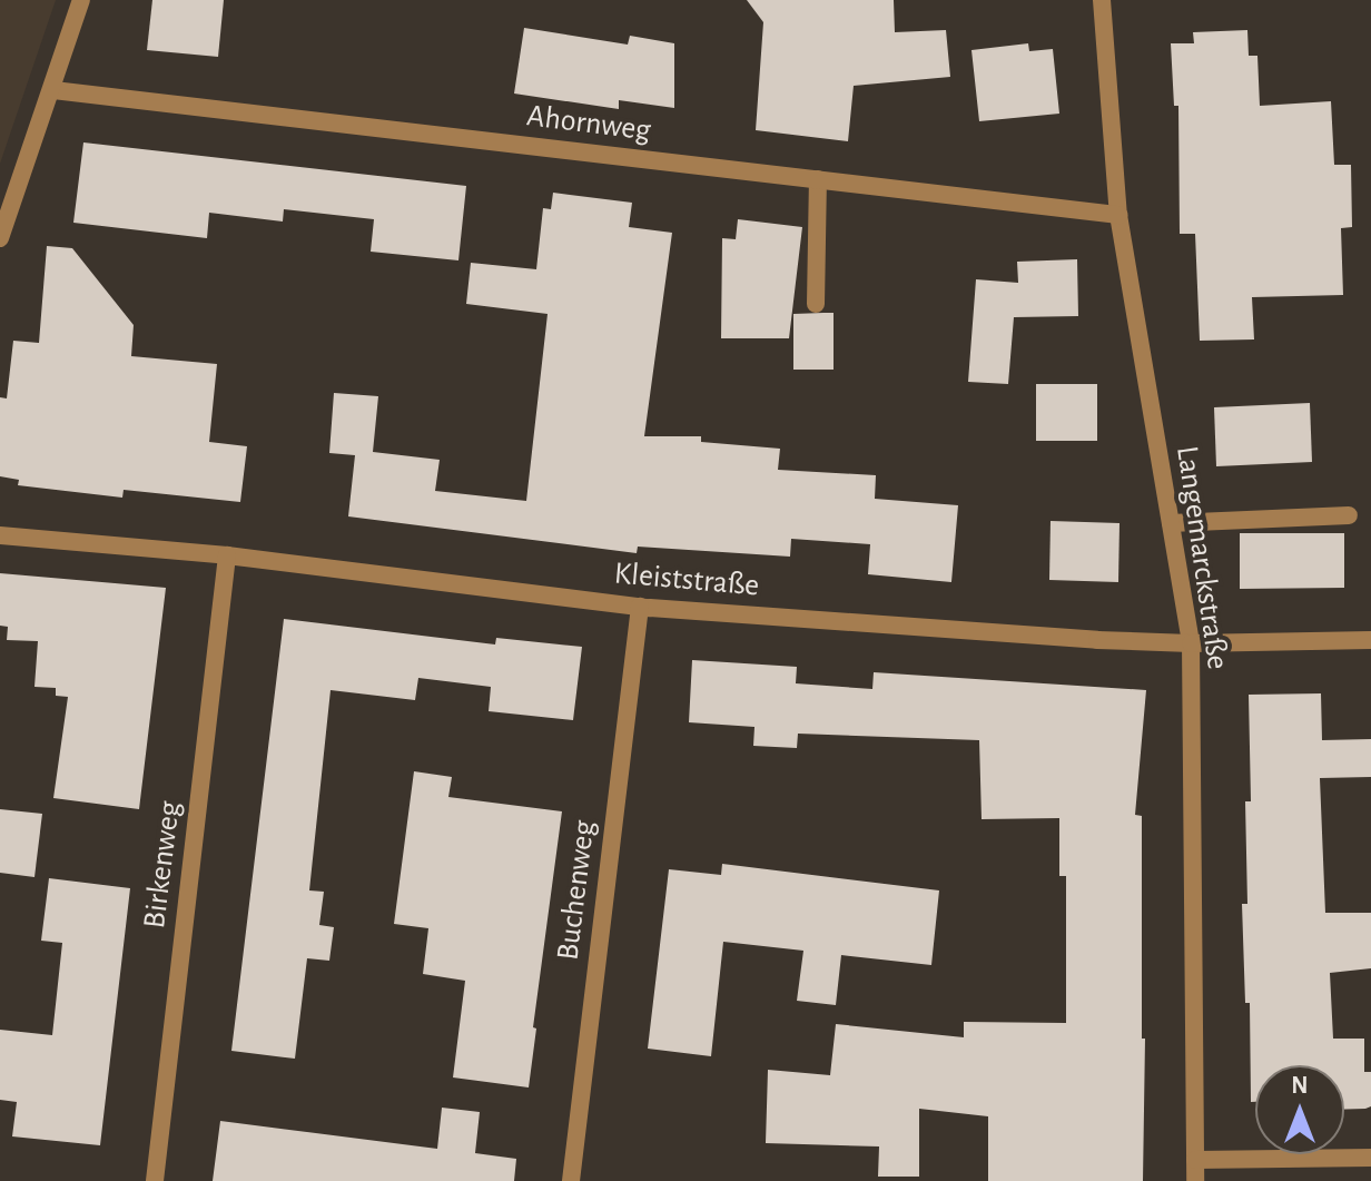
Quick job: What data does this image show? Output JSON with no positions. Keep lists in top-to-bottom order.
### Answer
{
  "streets": {
    "street": [
      "Ahornweg",
      "Langemarckstraße",
      "Kleiststraße",
      "Birkenweg",
      "Buchenweg"
    ]
  },
  "crossings": [
    ["Ahornweg", "Langemarckstraße"],
    ["Langemarckstraße", "Kleiststraße"],
    ["Kleiststraße", "Birkenweg"],
    ["Kleiststraße", "Buchenweg"]
  ],
  "north": "top"
}
